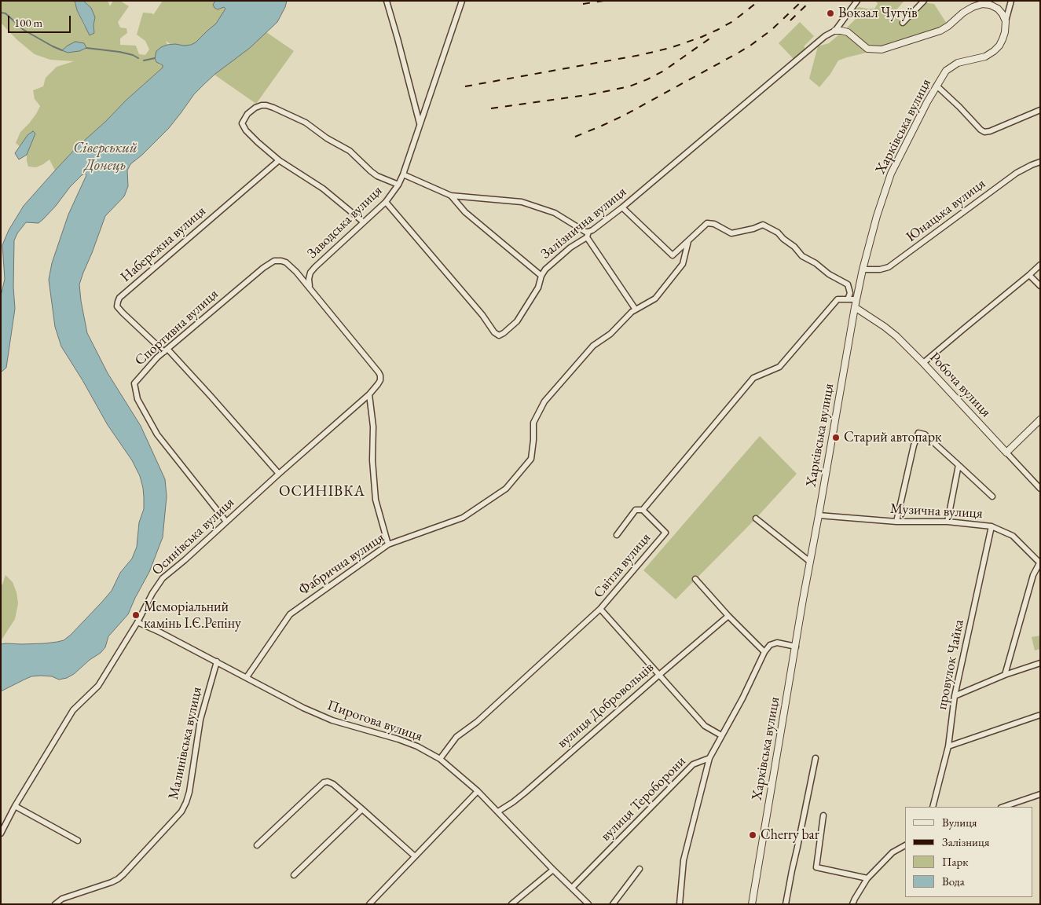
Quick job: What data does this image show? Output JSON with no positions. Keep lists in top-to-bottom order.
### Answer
{
  "streets": {
    "street": [
      "Харківська вулиця",
      "Юнацька вулиця",
      "Заводська вулиця",
      "Залізнична вулиця",
      "Набережна вулиця",
      "Спортивна вулиця",
      "Робоча вулиця",
      "Музична вулиця",
      "Осинівська вулиця",
      "Фабрична вулиця",
      "Світла вулиця",
      "провулок Чайка",
      "вулиця Добровольців",
      "Пирогова вулиця",
      "Малинівська вулиця",
      "вулиця Тероборони"
    ]
  },
  "crossings": [
    ["Харківська вулиця", "Юнацька вулиця"],
    ["Харківська вулиця", "Робоча вулиця"],
    ["Харківська вулиця", "Музична вулиця"],
    ["Заводська вулиця", "Залізнична вулиця"],
    ["Заводська вулиця", "Спортивна вулиця"],
    ["Набережна вулиця", "Спортивна вулиця"],
    ["Набережна вулиця", "Осинівська вулиця"],
    ["Спортивна вулиця", "Осинівська вулиця"],
    ["Музична вулиця", "провулок Чайка"],
    ["Осинівська вулиця", "Пирогова вулиця"],
    ["Фабрична вулиця", "Пирогова вулиця"],
    ["Світла вулиця", "Пирогова вулиця"],
    ["вулиця Добровольців", "Пирогова вулиця"],
    ["Пирогова вулиця", "Малинівська вулиця"],
    ["Пирогова вулиця", "вулиця Тероборони"]
  ],
  "districts": ["ОСИНІВКА"],
  "water": ["Сіверський Донець"],
  "places": [
    "Вокзал Чугуїв",
    "Старий автопарк",
    "Меморіальний камінь І.Є.Рєпіну",
    "Cherry bar"
  ],
  "legend": [
    "Вулиця",
    "Залізниця",
    "Парк",
    "Вода"
  ],
  "scale_bar": "100 m"
}
